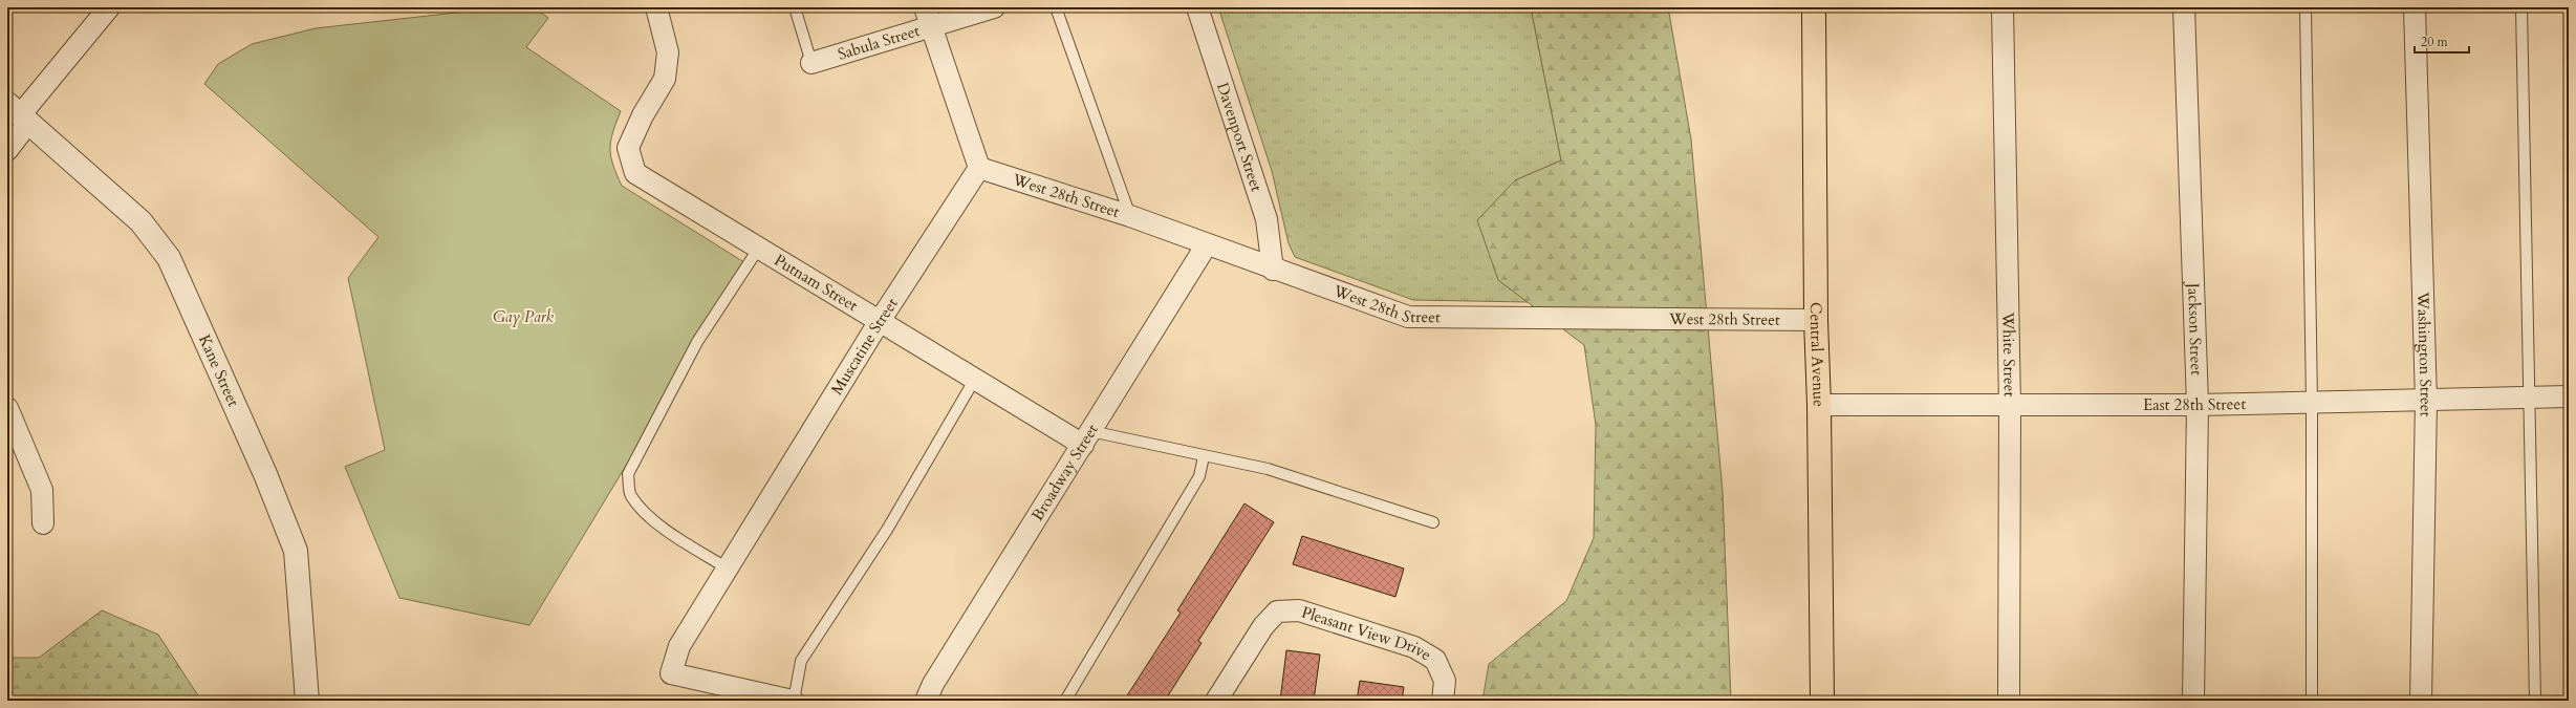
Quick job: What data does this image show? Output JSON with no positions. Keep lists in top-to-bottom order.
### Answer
{
  "streets": {
    "main road": ["Central Avenue"],
    "street": [
      "Sabula Street",
      "Davenport Street",
      "West 28th Street",
      "Putnam Street",
      "Jackson Street",
      "Muscatine Street",
      "White Street",
      "Washington Street",
      "Kane Street",
      "East 28th Street",
      "Broadway Street",
      "Pleasant View Drive"
    ]
  },
  "crossings": [
    ["Davenport Street", "West 28th Street"],
    ["West 28th Street", "Muscatine Street"],
    ["West 28th Street", "Central Avenue"],
    ["West 28th Street", "Broadway Street"],
    ["Putnam Street", "Muscatine Street"],
    ["Putnam Street", "Broadway Street"],
    ["Jackson Street", "East 28th Street"],
    ["White Street", "East 28th Street"],
    ["Washington Street", "East 28th Street"],
    ["Central Avenue", "East 28th Street"]
  ],
  "parks": ["Gay Park"],
  "scale_bar": "20 m"
}
